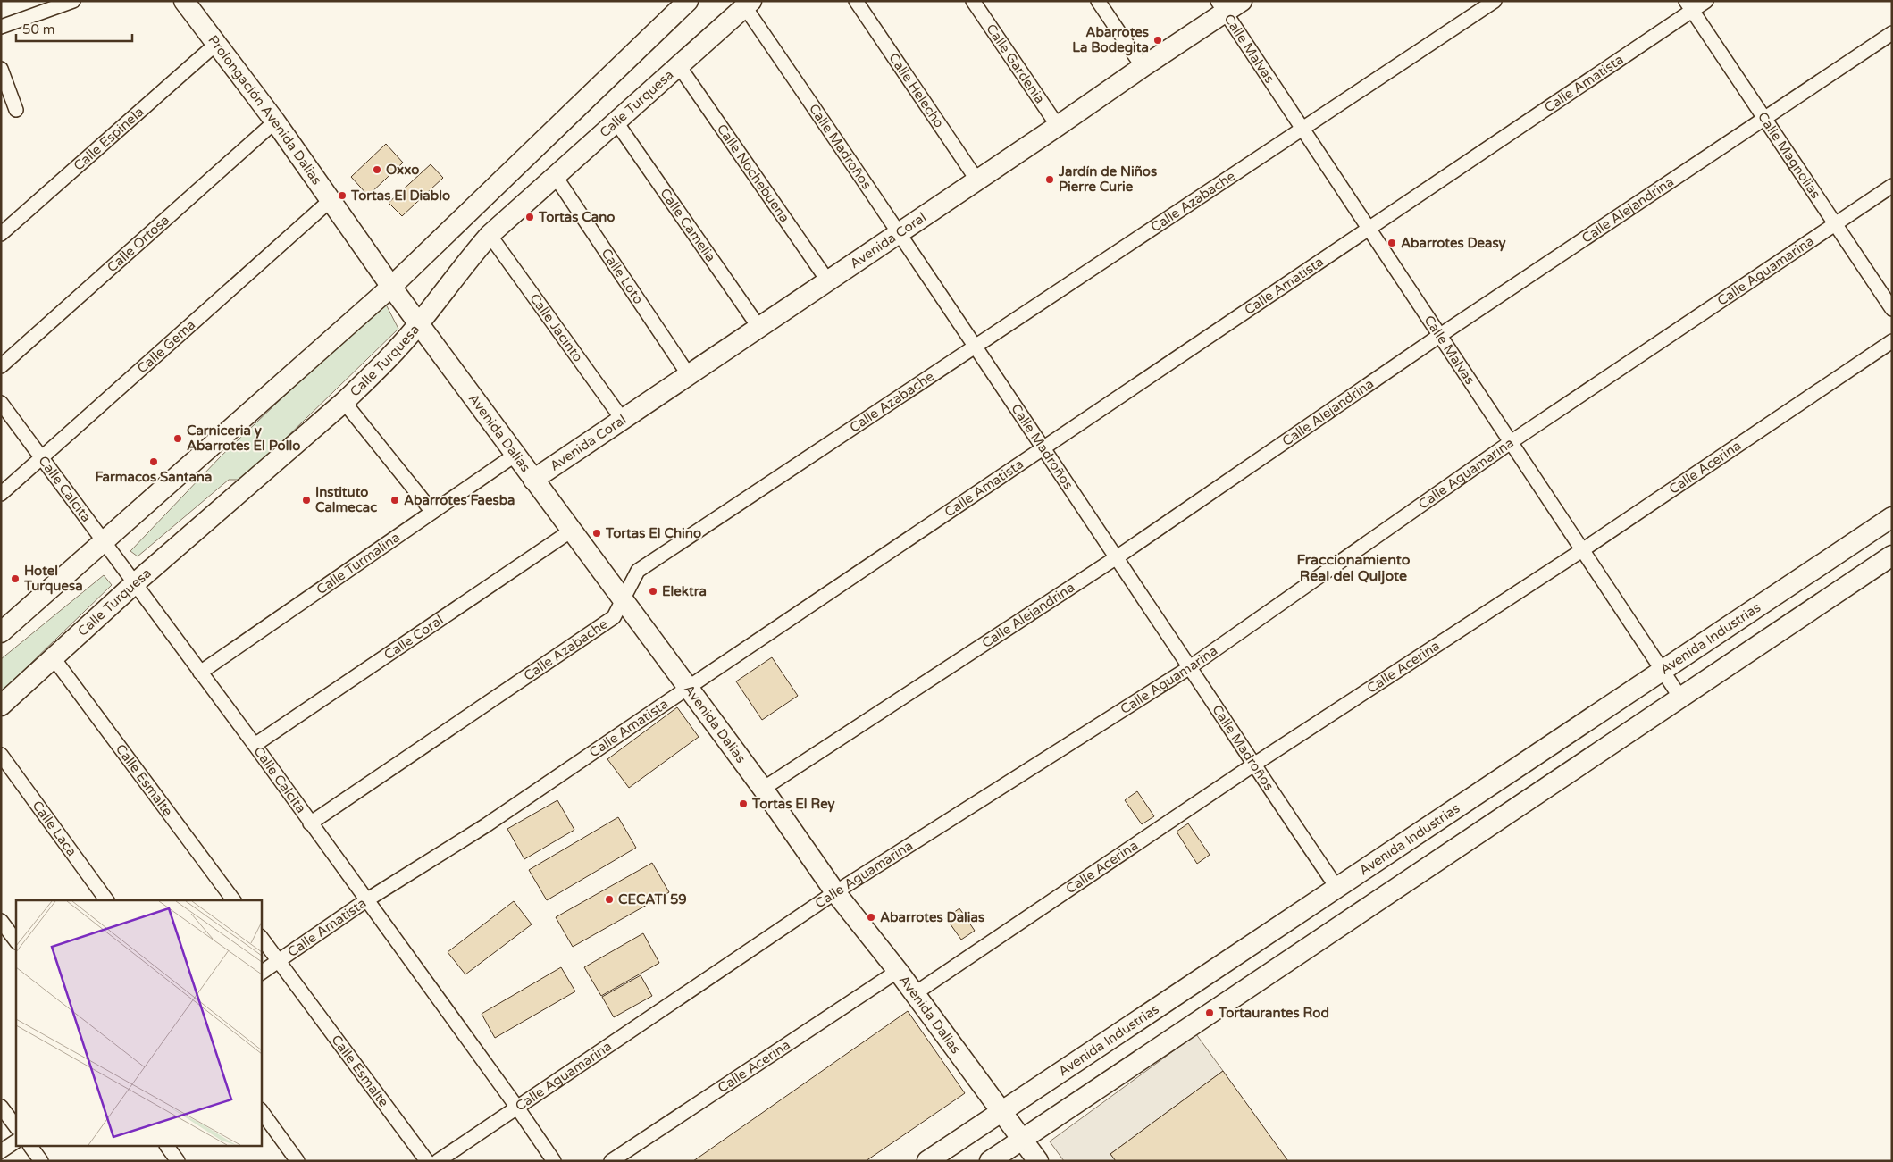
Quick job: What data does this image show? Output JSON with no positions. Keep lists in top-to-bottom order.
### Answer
{
  "streets": {
    "main road": [
      "Calle Turquesa",
      "Prolongación Avenida Dalias",
      "Avenida Coral",
      "Avenida Dalias",
      "Avenida Industrias"
    ],
    "street": [
      "Calle Malvas",
      "Calle Gardenia",
      "Calle Amatista",
      "Calle Helecho",
      "Calle Espinela",
      "Calle Madroños",
      "Calle Magnolias",
      "Calle Nochebuena",
      "Calle Azabache",
      "Calle Alejandrina",
      "Calle Camelia",
      "Calle Ortosa",
      "Calle Aguamarina",
      "Calle Loto",
      "Calle Jacinto",
      "Calle Gema",
      "Calle Acerina",
      "Calle Calcita",
      "Calle Turmalina",
      "Calle Coral",
      "Calle Esmalte",
      "Calle Laca"
    ]
  },
  "crossings": [
    ["Calle Malvas", "Calle Amatista"],
    ["Calle Malvas", "Calle Azabache"],
    ["Calle Malvas", "Calle Alejandrina"],
    ["Calle Malvas", "Avenida Coral"],
    ["Calle Malvas", "Calle Aguamarina"],
    ["Calle Malvas", "Calle Acerina"],
    ["Calle Malvas", "Avenida Industrias"],
    ["Calle Gardenia", "Avenida Coral"],
    ["Calle Amatista", "Calle Madroños"],
    ["Calle Amatista", "Calle Magnolias"],
    ["Calle Amatista", "Avenida Dalias"],
    ["Calle Amatista", "Calle Calcita"],
    ["Calle Amatista", "Calle Esmalte"],
    ["Calle Helecho", "Avenida Coral"],
    ["Calle Turquesa", "Calle Madroños"],
    ["Calle Turquesa", "Calle Nochebuena"],
    ["Calle Turquesa", "Calle Camelia"],
    ["Calle Turquesa", "Calle Loto"],
    ["Calle Turquesa", "Calle Jacinto"],
    ["Calle Turquesa", "Avenida Dalias"],
    ["Calle Turquesa", "Calle Calcita"],
    ["Calle Turquesa", "Calle Esmalte"],
    ["Prolongación Avenida Dalias", "Calle Espinela"],
    ["Prolongación Avenida Dalias", "Calle Ortosa"],
    ["Prolongación Avenida Dalias", "Calle Gema"],
    ["Prolongación Avenida Dalias", "Avenida Dalias"],
    ["Calle Madroños", "Calle Azabache"],
    ["Calle Madroños", "Calle Alejandrina"],
    ["Calle Madroños", "Avenida Coral"],
    ["Calle Madroños", "Calle Aguamarina"],
    ["Calle Madroños", "Calle Acerina"],
    ["Calle Madroños", "Avenida Industrias"],
    ["Calle Magnolias", "Calle Alejandrina"],
    ["Calle Magnolias", "Calle Aguamarina"],
    ["Calle Nochebuena", "Avenida Coral"],
    ["Calle Azabache", "Avenida Dalias"],
    ["Calle Azabache", "Calle Calcita"],
    ["Calle Alejandrina", "Avenida Dalias"],
    ["Calle Camelia", "Avenida Coral"],
    ["Avenida Coral", "Calle Loto"],
    ["Avenida Coral", "Calle Jacinto"],
    ["Avenida Coral", "Avenida Dalias"],
    ["Calle Aguamarina", "Avenida Dalias"],
    ["Calle Aguamarina", "Calle Calcita"],
    ["Calle Gema", "Calle Calcita"],
    ["Avenida Dalias", "Calle Acerina"],
    ["Avenida Dalias", "Calle Turmalina"],
    ["Avenida Dalias", "Calle Coral"],
    ["Avenida Dalias", "Avenida Industrias"],
    ["Calle Calcita", "Calle Turmalina"],
    ["Calle Calcita", "Calle Coral"]
  ],
  "districts": ["Fraccionamiento Real del Quijote"],
  "places": [
    "Abarrotes La Bodegita",
    "Oxxo",
    "Jardín de Niños Pierre Curie",
    "Tortas El Diablo",
    "Tortas Cano",
    "Abarrotes Deasy",
    "Carniceria y Abarrotes El Pollo",
    "Farmacos Santana",
    "Instituto Calmecac",
    "Abarrotes Faesba",
    "Tortas El Chino",
    "Hotel Turquesa",
    "Elektra",
    "Tortas El Rey",
    "CECATI 59",
    "Abarrotes Dalias",
    "Tortaurantes Rod"
  ],
  "scale_bar": "50 m"
}
